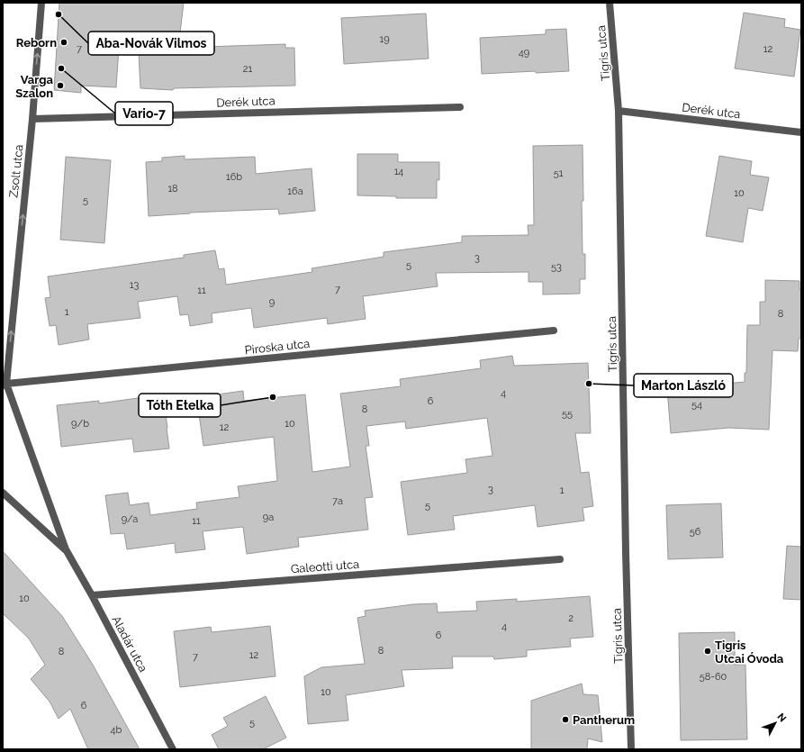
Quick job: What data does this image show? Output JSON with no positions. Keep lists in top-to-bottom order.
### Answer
{
  "streets": {
    "street": [
      "Tigris utca",
      "Derék utca",
      "Zsolt utca",
      "Piroska utca",
      "Galeotti utca",
      "Aladár utca"
    ]
  },
  "crossings": [
    ["Tigris utca", "Derék utca"],
    ["Derék utca", "Zsolt utca"],
    ["Zsolt utca", "Piroska utca"],
    ["Zsolt utca", "Aladár utca"],
    ["Piroska utca", "Aladár utca"],
    ["Galeotti utca", "Aladár utca"]
  ],
  "one_way": ["Zsolt utca"],
  "places": [
    "Aba-Novák Vilmos",
    "Reborn",
    "Vario-7",
    "Varga Szalon",
    "Marton László",
    "Tóth Etelka",
    "Tigris Utcai Óvoda",
    "Pantherum"
  ],
  "house_numbers": [
    "19",
    "7",
    "12",
    "49",
    "21",
    "14",
    "51",
    "16b",
    "18",
    "16a",
    "10",
    "5",
    "3",
    "5",
    "53",
    "13",
    "7",
    "11",
    "9",
    "1",
    "8",
    "4",
    "6",
    "54",
    "8",
    "55",
    "9/b",
    "10",
    "12",
    "3",
    "1",
    "7a",
    "5",
    "9a",
    "9/a",
    "11",
    "56",
    "10",
    "2",
    "4",
    "6",
    "8",
    "8",
    "12",
    "7",
    "58-60",
    "10",
    "6",
    "5",
    "4b"
  ],
  "north": "top right"
}
